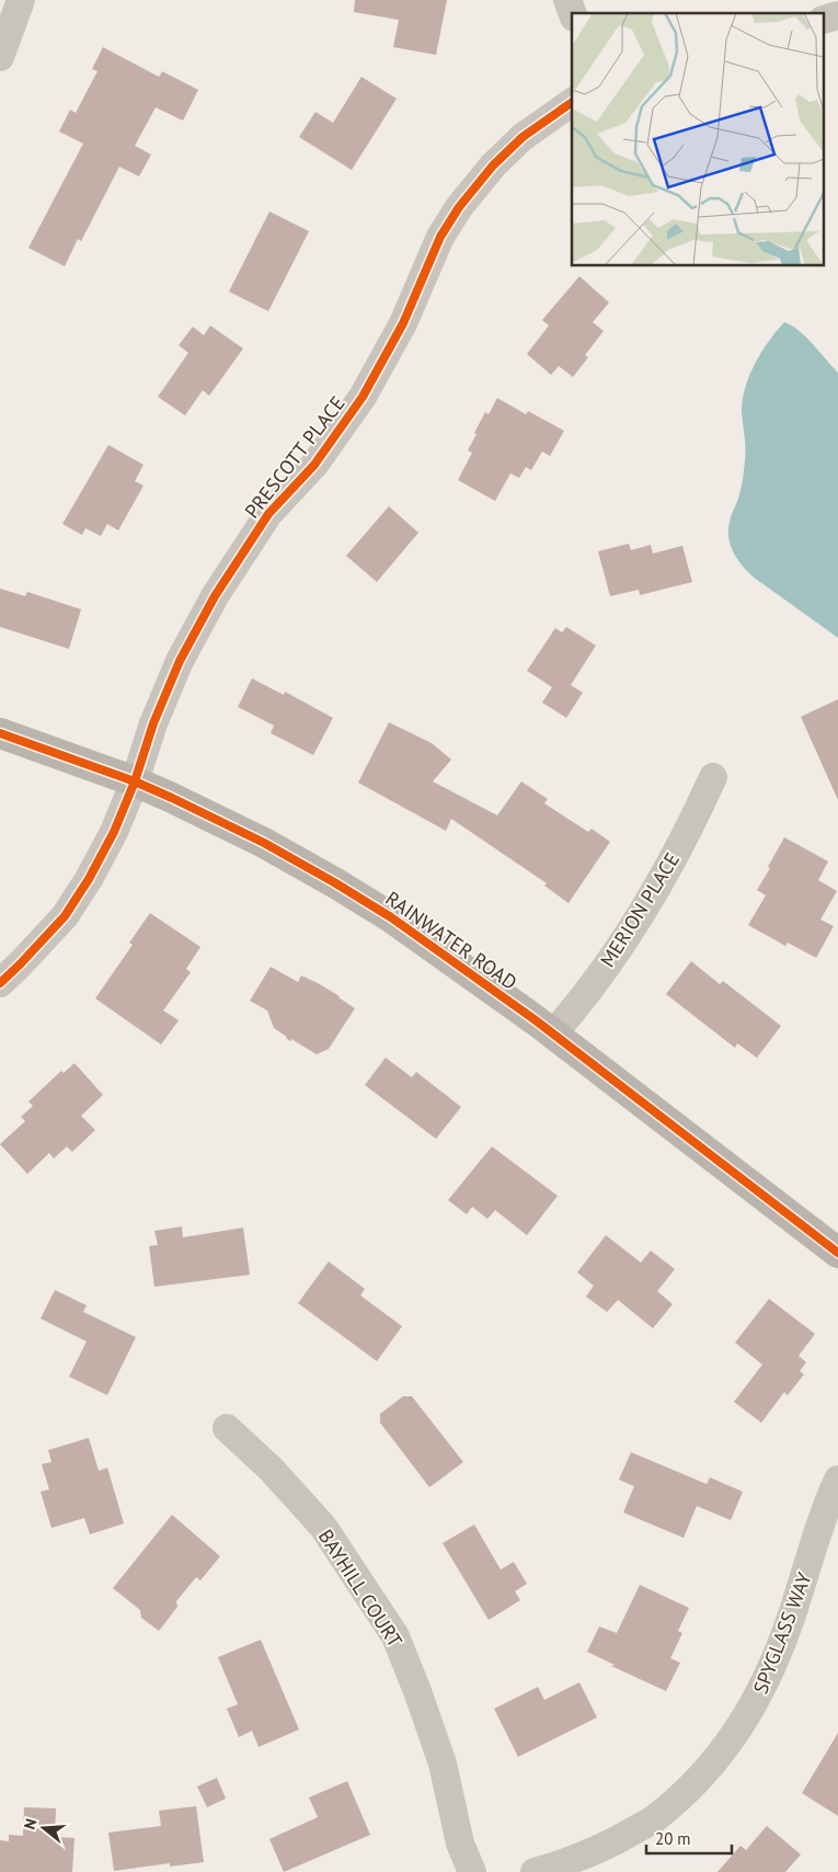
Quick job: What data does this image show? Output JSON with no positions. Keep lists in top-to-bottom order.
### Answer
{
  "streets": {
    "street": [
      "PRESCOTT PLACE",
      "MERION PLACE",
      "RAINWATER ROAD",
      "BAYHILL COURT",
      "SPYGLASS WAY"
    ]
  },
  "crossings": [
    ["PRESCOTT PLACE", "RAINWATER ROAD"],
    ["MERION PLACE", "RAINWATER ROAD"]
  ],
  "scale_bar": "20 m",
  "north": "left"
}
